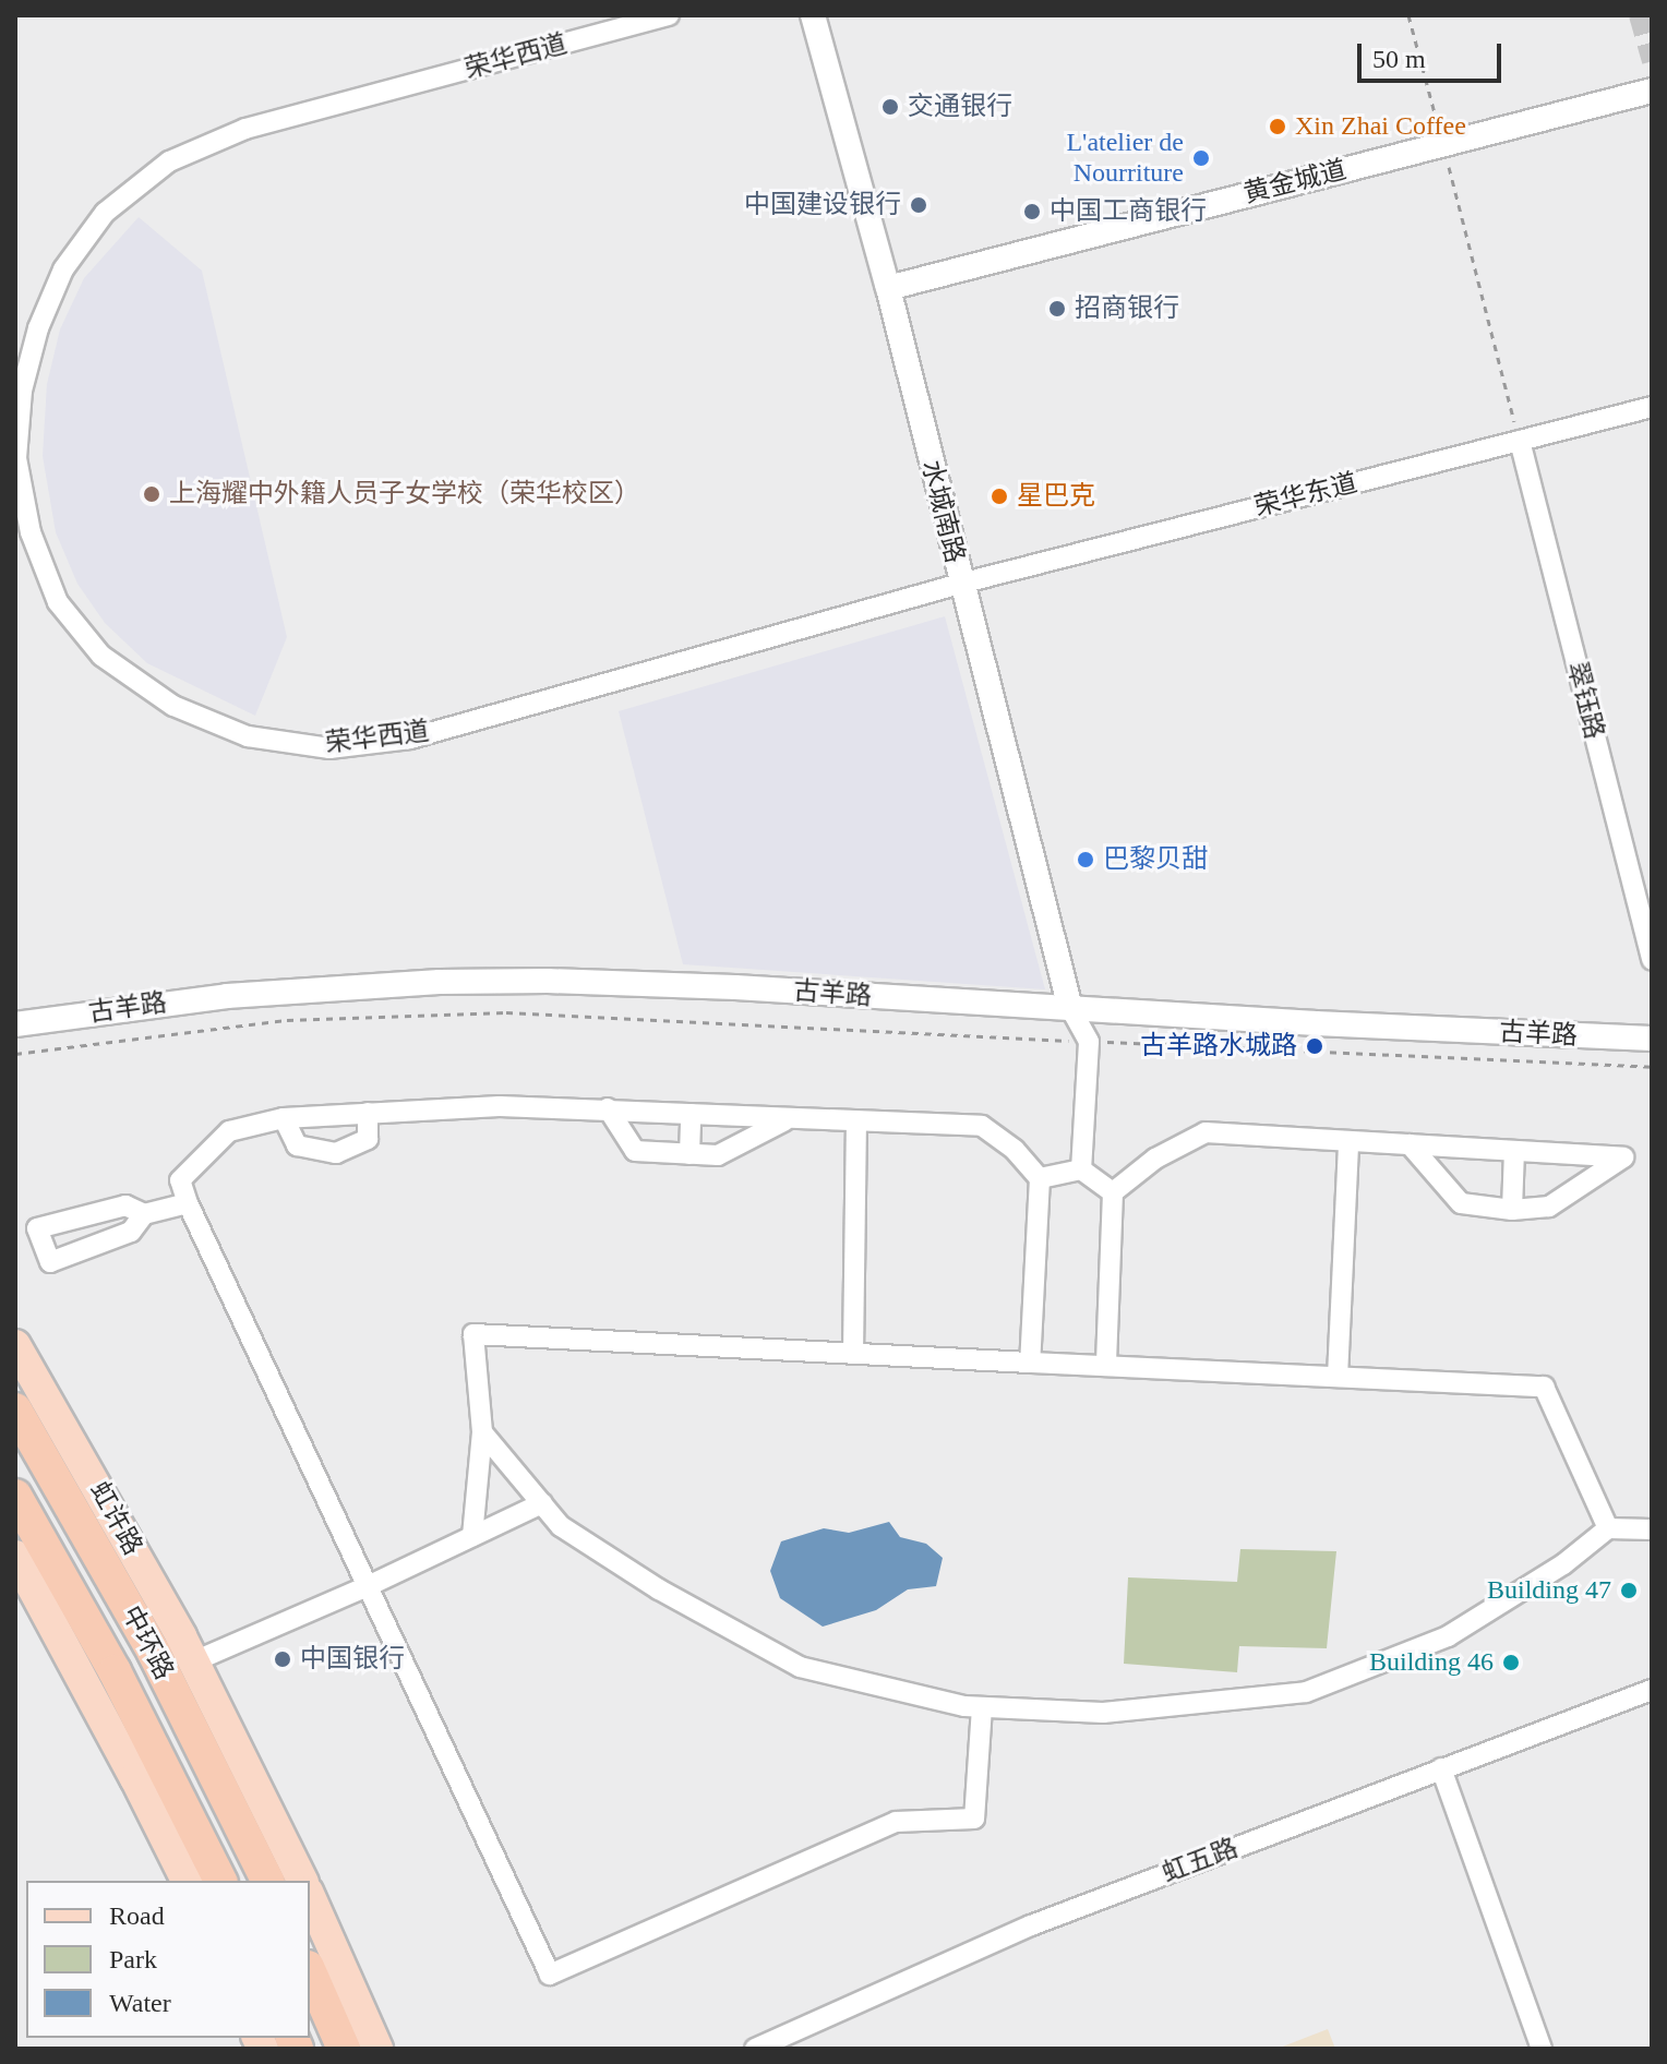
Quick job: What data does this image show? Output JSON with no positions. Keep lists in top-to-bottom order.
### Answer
{
  "streets": {
    "highway": ["中环路"],
    "main road": ["虹许路"],
    "street": [
      "荣华西道",
      "黄金城道",
      "荣华东道",
      "水城南路",
      "翠钰路",
      "古羊路",
      "虹五路"
    ]
  },
  "crossings": [
    ["荣华西道", "荣华东道"],
    ["荣华西道", "水城南路"],
    ["黄金城道", "水城南路"],
    ["荣华东道", "水城南路"],
    ["荣华东道", "翠钰路"],
    ["水城南路", "古羊路"]
  ],
  "places": [
    "交通银行",
    "Xin Zhai Coffee",
    "L'atelier de Nourriture",
    "中国建设银行",
    "中国工商银行",
    "招商银行",
    "上海耀中外籍人员子女学校（荣华校区）",
    "星巴克",
    "巴黎贝甜",
    "古羊路水城路",
    "Building 47",
    "中国银行",
    "Building 46"
  ],
  "legend": ["Road", "Park", "Water"],
  "scale_bar": "50 m"
}
